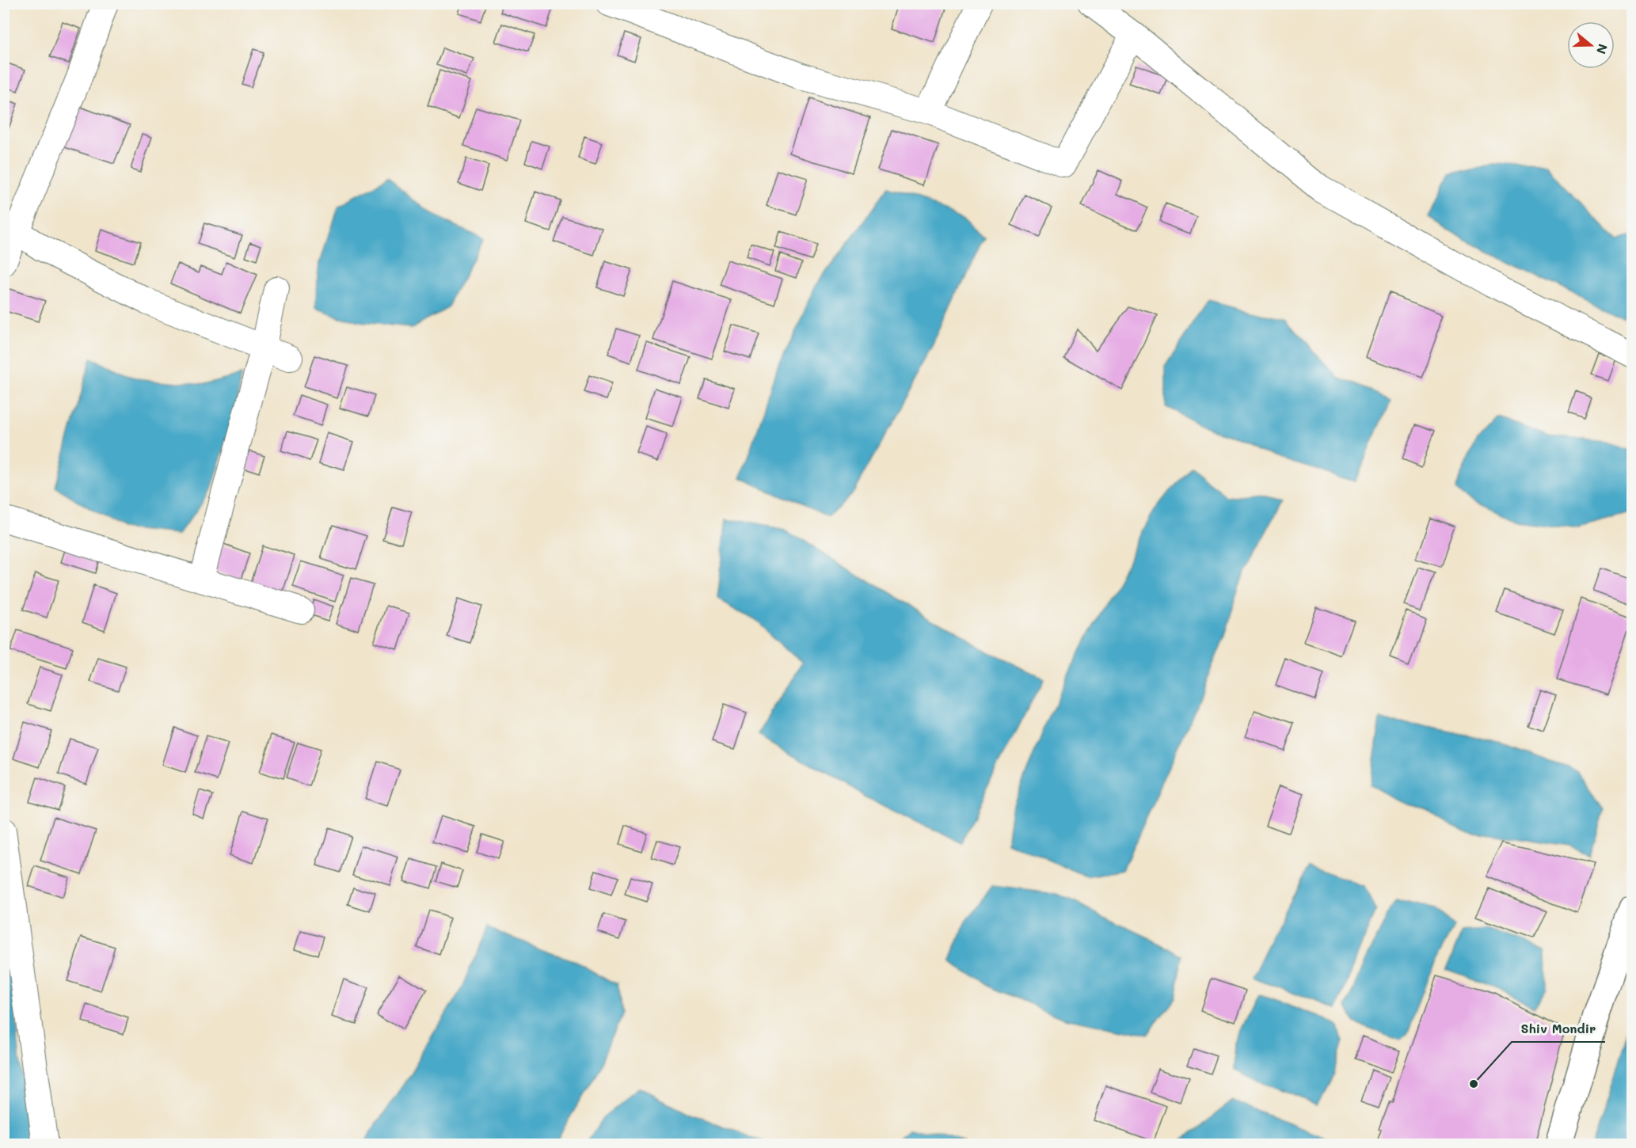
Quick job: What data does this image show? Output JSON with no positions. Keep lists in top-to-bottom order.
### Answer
{
  "places": ["Shiv Mondir"],
  "north": "right"
}
